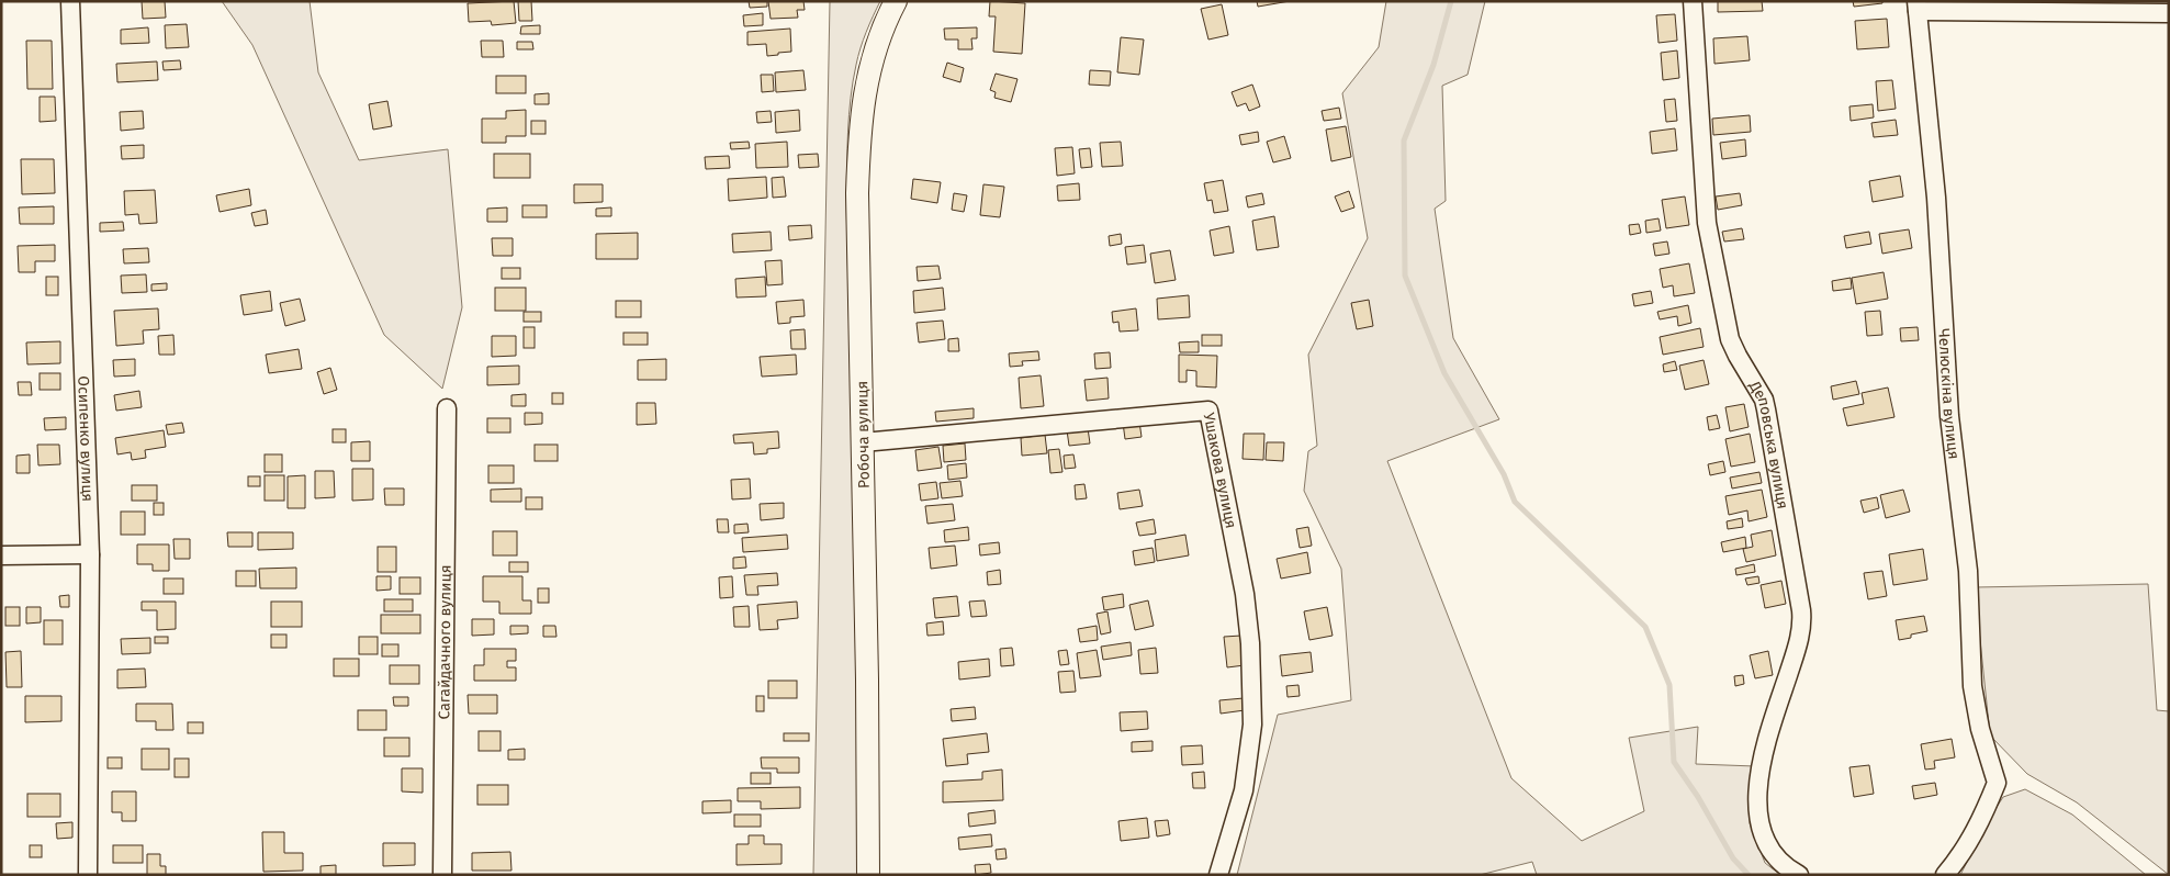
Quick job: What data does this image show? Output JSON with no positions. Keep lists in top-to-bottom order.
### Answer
{
  "streets": {
    "street": [
      "Челюскіна вулиця",
      "Робоча вулиця",
      "Осипенко вулиця",
      "Деповська вулиця",
      "Ушакова вулиця",
      "Сагайдачного вулиця"
    ]
  },
  "crossings": [
    ["Робоча вулиця", "Ушакова вулиця"]
  ]
}
